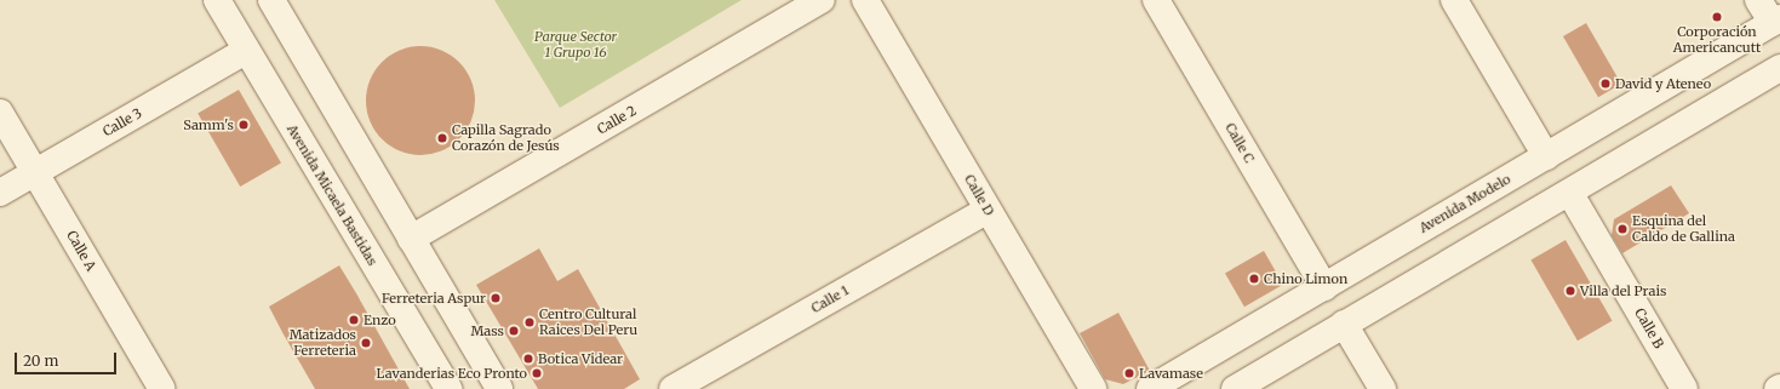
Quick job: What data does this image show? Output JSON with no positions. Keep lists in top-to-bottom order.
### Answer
{
  "streets": {
    "street": [
      "Calle 2",
      "Calle 3",
      "Calle C",
      "Avenida Micaela Bastidas",
      "Calle D",
      "Avenida Modelo",
      "Calle A",
      "Calle 1",
      "Calle B"
    ]
  },
  "crossings": [
    ["Calle 3", "Avenida Micaela Bastidas"],
    ["Calle 3", "Calle A"],
    ["Calle C", "Avenida Modelo"],
    ["Calle D", "Calle 1"]
  ],
  "parks": ["Parque Sector 1 Grupo 16"],
  "places": [
    "Corporación Americancutt",
    "David y Ateneo",
    "Samm's",
    "Capilla Sagrado Corazón de Jesús",
    "Esquina del Caldo de Gallina",
    "Chino Limon",
    "Villa del Prais",
    "Ferreteria Aspur",
    "Enzo",
    "Centro Cultural Raices Del Peru",
    "Mass",
    "Matizados Ferreteria",
    "Botica Videar",
    "Lavanderias Eco Pronto",
    "Lavamase"
  ],
  "scale_bar": "20 m"
}
